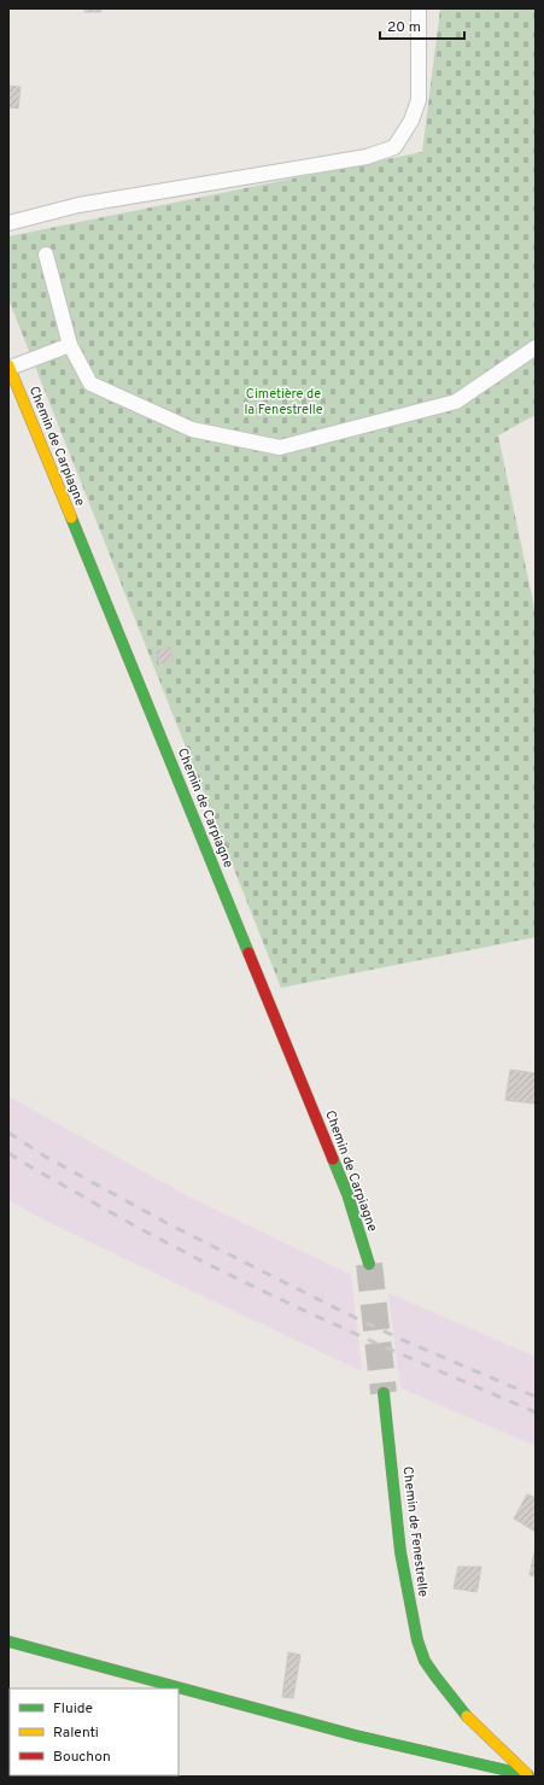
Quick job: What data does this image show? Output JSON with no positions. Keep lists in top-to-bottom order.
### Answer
{
  "streets": {
    "street": ["Chemin de Carpiagne", "Chemin de Fenestrelle"]
  },
  "parks": ["Cimetière de la Fenestrelle"],
  "legend": ["Fluide", "Ralenti", "Bouchon"],
  "scale_bar": "20 m"
}
